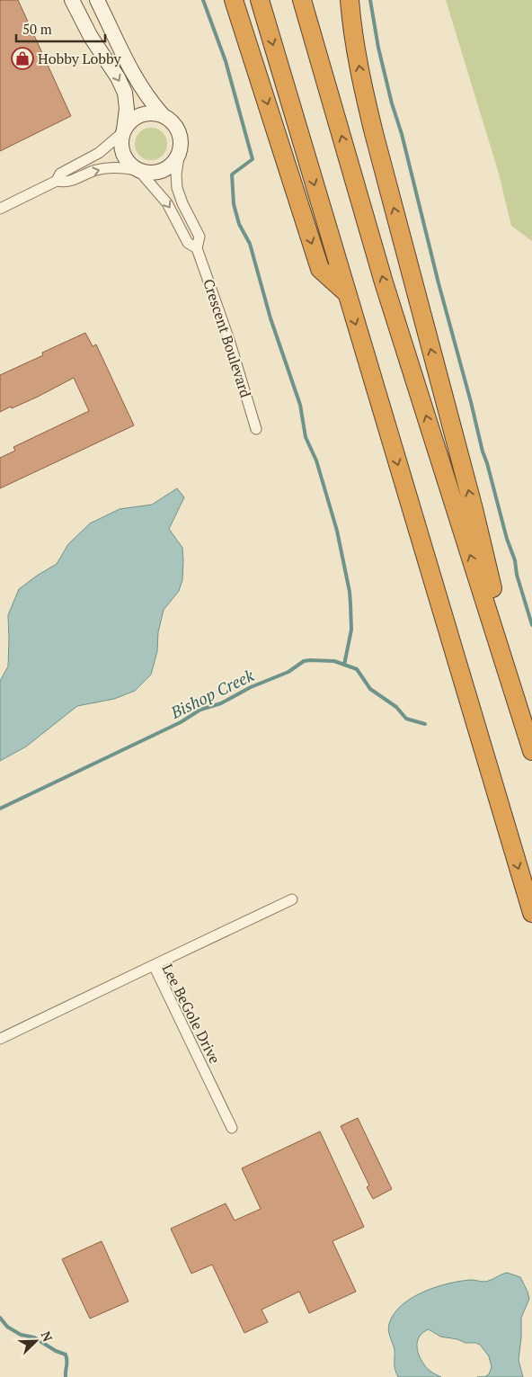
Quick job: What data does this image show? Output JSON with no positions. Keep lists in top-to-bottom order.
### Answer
{
  "streets": {
    "street": ["Crescent Boulevard", "Lee BeGole Drive"]
  },
  "water": ["Bishop Creek"],
  "places": {
    "shop": ["Hobby Lobby"]
  },
  "scale_bar": "50 m",
  "north": "top right"
}
